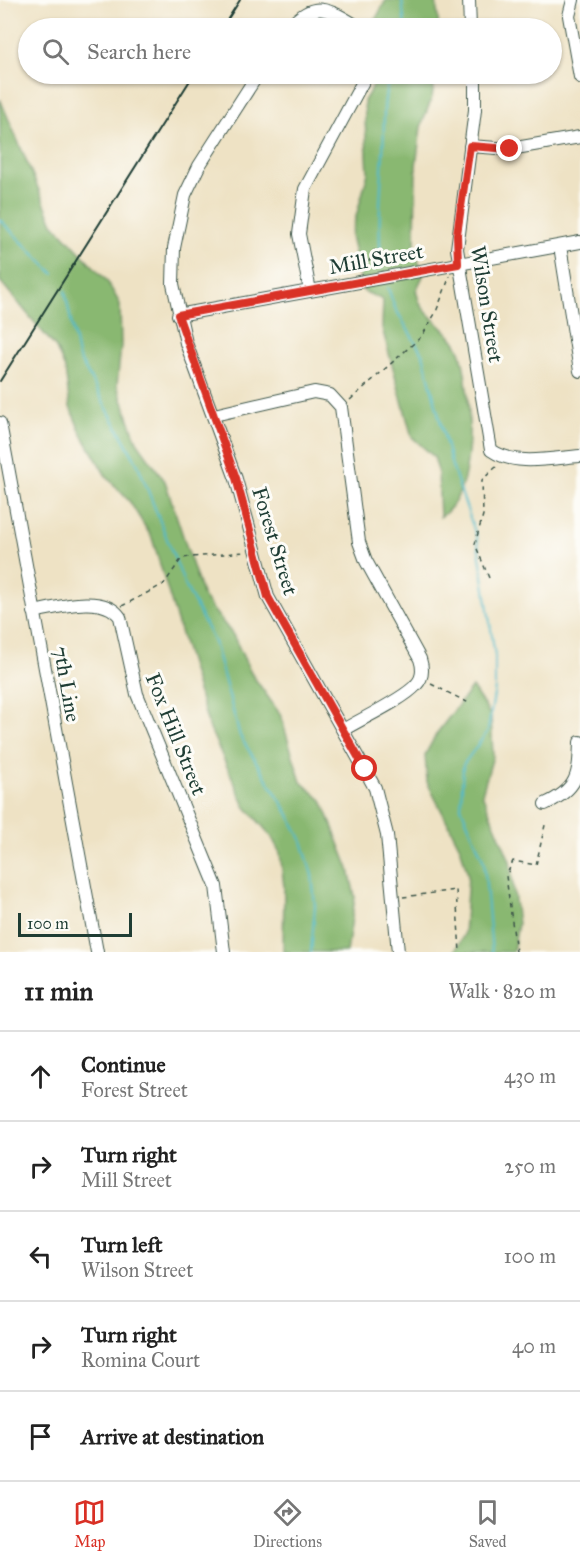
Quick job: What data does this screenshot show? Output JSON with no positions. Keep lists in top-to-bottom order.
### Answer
{
  "streets": {
    "street": [
      "Mill Street",
      "Wilson Street",
      "Forest Street",
      "7th Line",
      "Fox Hill Street"
    ]
  },
  "crossings": [
    ["Mill Street", "Wilson Street"],
    ["Mill Street", "Forest Street"],
    ["7th Line", "Fox Hill Street"]
  ],
  "scale_bar": "100 m",
  "page": {
    "search": "Search here",
    "scale": "100 m",
    "heading": ["11 min", "Walk · 820 m"],
    "list": [
      ["Continue", "Forest Street", "430 m"],
      ["Turn right", "Mill Street", "250 m"],
      ["Turn left", "Wilson Street", "100 m"],
      ["Turn right", "Romina Court", "40 m"],
      "Arrive at destination"
    ],
    "nav": ["Map", "Directions", "Saved"]
  }
}
